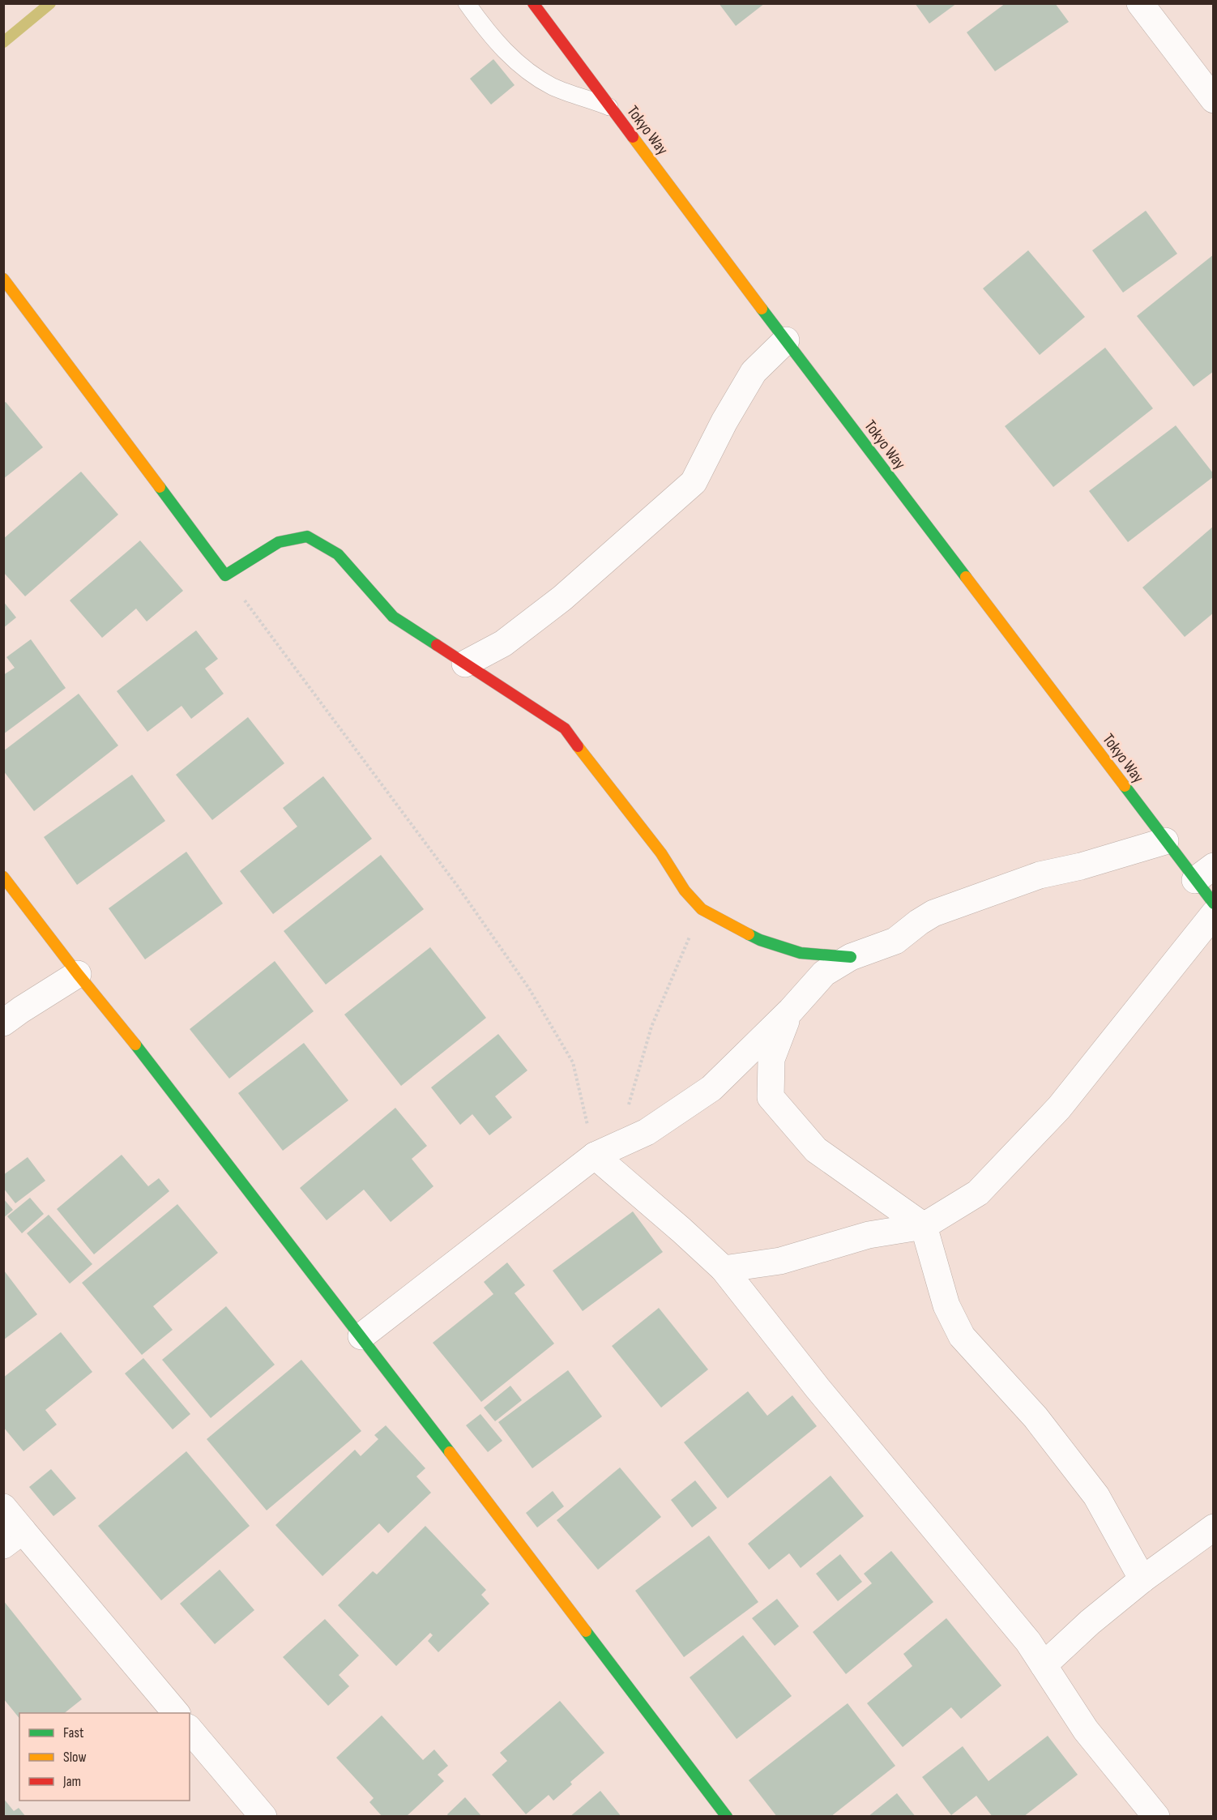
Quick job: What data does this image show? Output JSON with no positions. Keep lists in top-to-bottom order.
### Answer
{
  "streets": {
    "street": ["Tokyo Way"]
  },
  "legend": ["Fast", "Slow", "Jam"]
}
